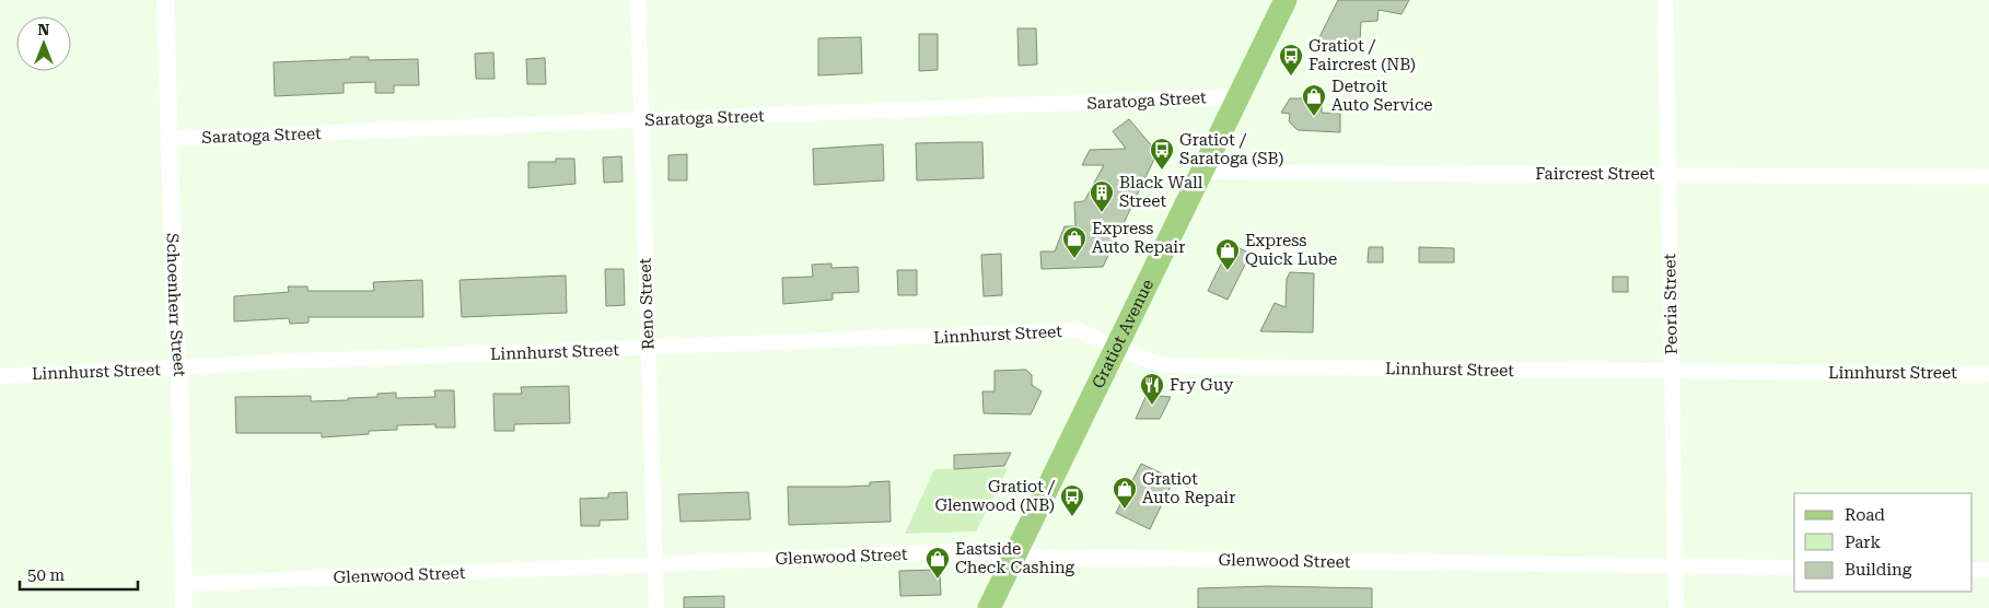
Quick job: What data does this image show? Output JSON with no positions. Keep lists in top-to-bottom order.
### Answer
{
  "streets": {
    "main road": ["Gratiot Avenue"],
    "street": [
      "Saratoga Street",
      "Faircrest Street",
      "Schoenherr Street",
      "Reno Street",
      "Peoria Street",
      "Linnhurst Street",
      "Glenwood Street"
    ]
  },
  "crossings": [
    ["Saratoga Street", "Schoenherr Street"],
    ["Saratoga Street", "Reno Street"],
    ["Saratoga Street", "Gratiot Avenue"],
    ["Faircrest Street", "Peoria Street"],
    ["Faircrest Street", "Gratiot Avenue"],
    ["Schoenherr Street", "Linnhurst Street"],
    ["Schoenherr Street", "Glenwood Street"],
    ["Reno Street", "Linnhurst Street"],
    ["Reno Street", "Glenwood Street"],
    ["Peoria Street", "Linnhurst Street"],
    ["Peoria Street", "Glenwood Street"],
    ["Gratiot Avenue", "Linnhurst Street"],
    ["Gratiot Avenue", "Glenwood Street"]
  ],
  "places": {
    "bus stop": ["Gratiot / Faircrest (NB)", "Gratiot / Saratoga (SB)", "Gratiot / Glenwood (NB)"],
    "shop": [
      "Detroit Auto Service",
      "Express Auto Repair",
      "Express Quick Lube",
      "Gratiot Auto Repair",
      "Eastside Check Cashing"
    ],
    "building": ["Black Wall Street"],
    "restaurant": ["Fry Guy"]
  },
  "legend": ["Road", "Park", "Building"],
  "scale_bar": "50 m",
  "north": "top"
}
